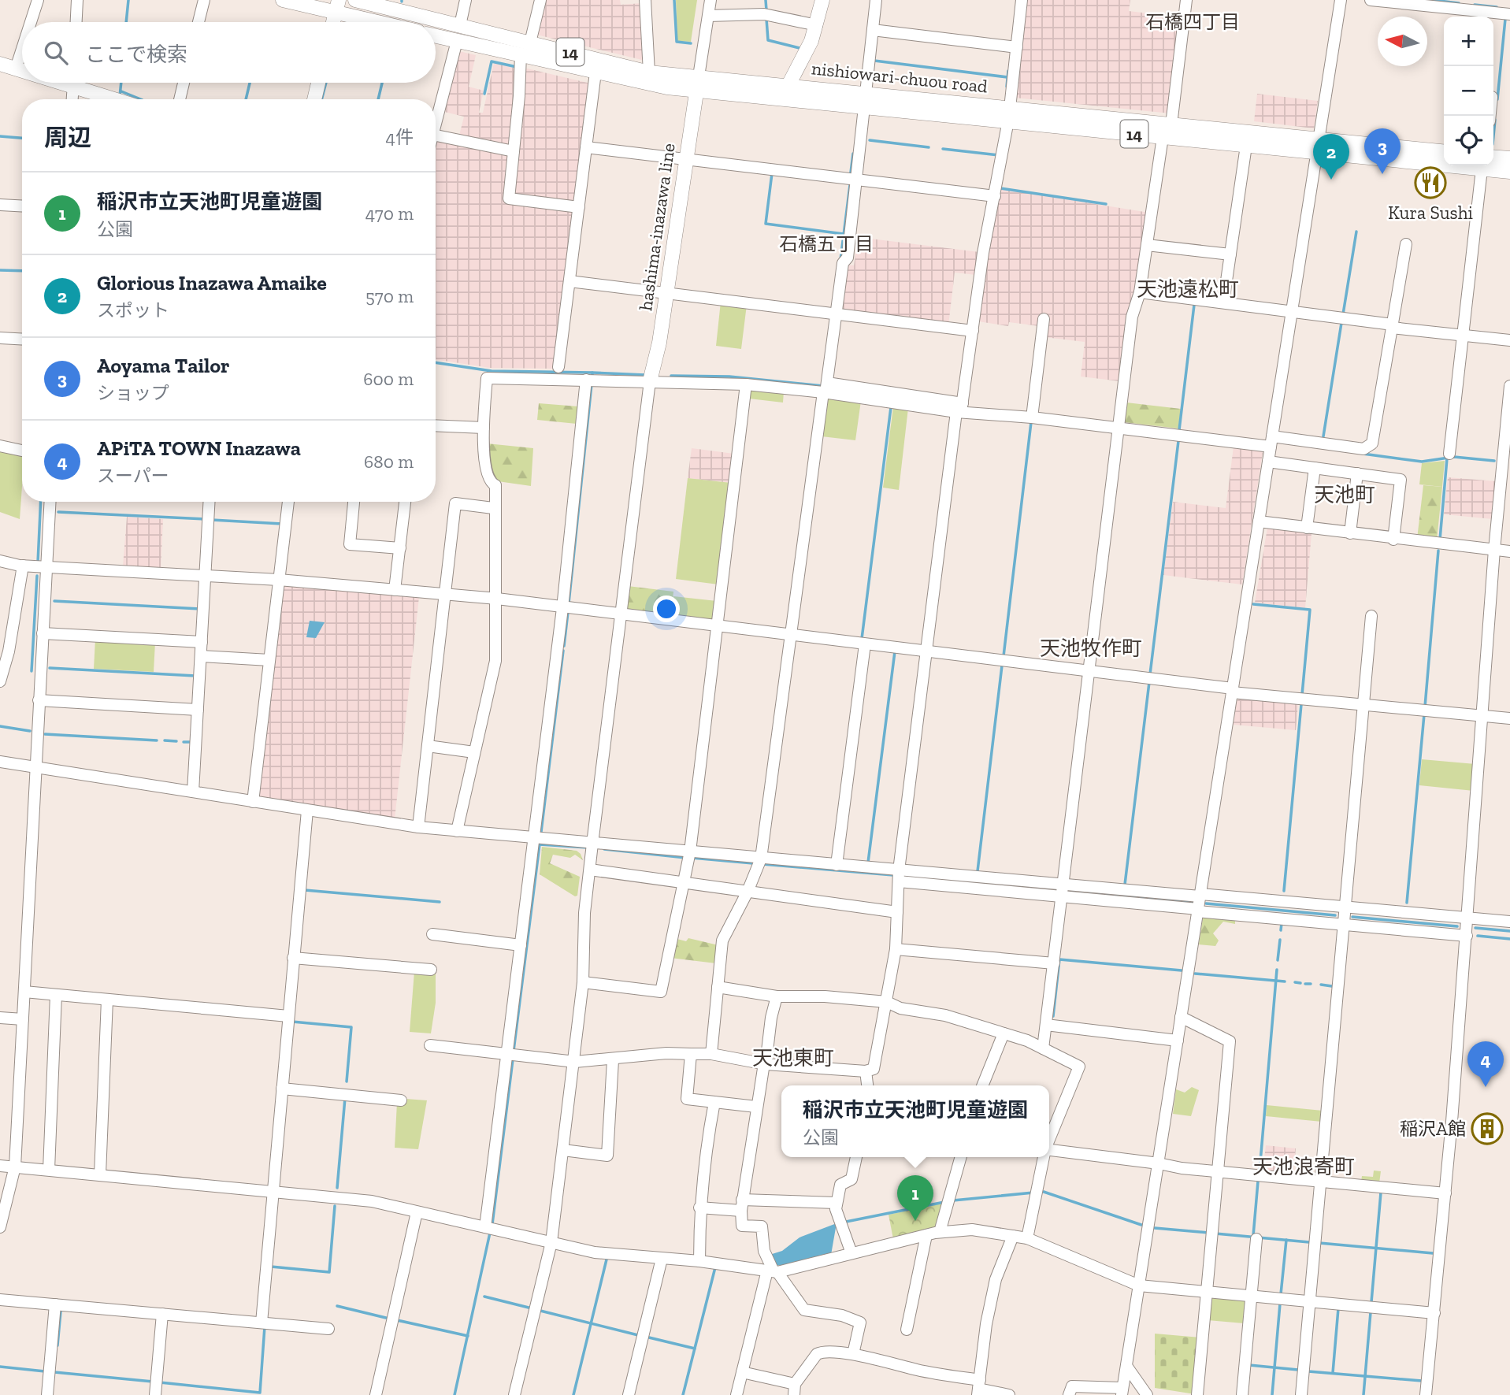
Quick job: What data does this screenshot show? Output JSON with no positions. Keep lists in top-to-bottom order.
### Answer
{
  "streets": {
    "main road": ["14", "nishiowari-chuou road", "hashima-inazawa line"]
  },
  "crossings": [
    ["nishiowari-chuou road", "hashima-inazawa line"]
  ],
  "districts": [
    "石橋四丁目",
    "石橋五丁目",
    "天池遠松町",
    "天池町",
    "天池牧作町",
    "天池東町",
    "天池浪寄町"
  ],
  "places": {
    "restaurant": ["Kura Sushi"],
    "building": ["稲沢A館"]
  },
  "north": "left",
  "page": {
    "map_buttons": ["+", "−"],
    "search": "ここで検索",
    "heading": ["周辺", "4件"],
    "pins": [
      "3",
      "2",
      "4",
      "1"
    ],
    "list": [
      {
        "mark": "1",
        "name": "稲沢市立天池町児童遊園",
        "note": "公園",
        "value": "470 m"
      },
      {
        "mark": "2",
        "name": "Glorious Inazawa Amaike",
        "note": "スポット",
        "value": "570 m"
      },
      {
        "mark": "3",
        "name": "Aoyama Tailor",
        "note": "ショップ",
        "value": "600 m"
      },
      {
        "mark": "4",
        "name": "APiTA TOWN Inazawa",
        "note": "スーパー",
        "value": "680 m"
      }
    ],
    "popup": ["稲沢市立天池町児童遊園", "公園"]
  }
}
